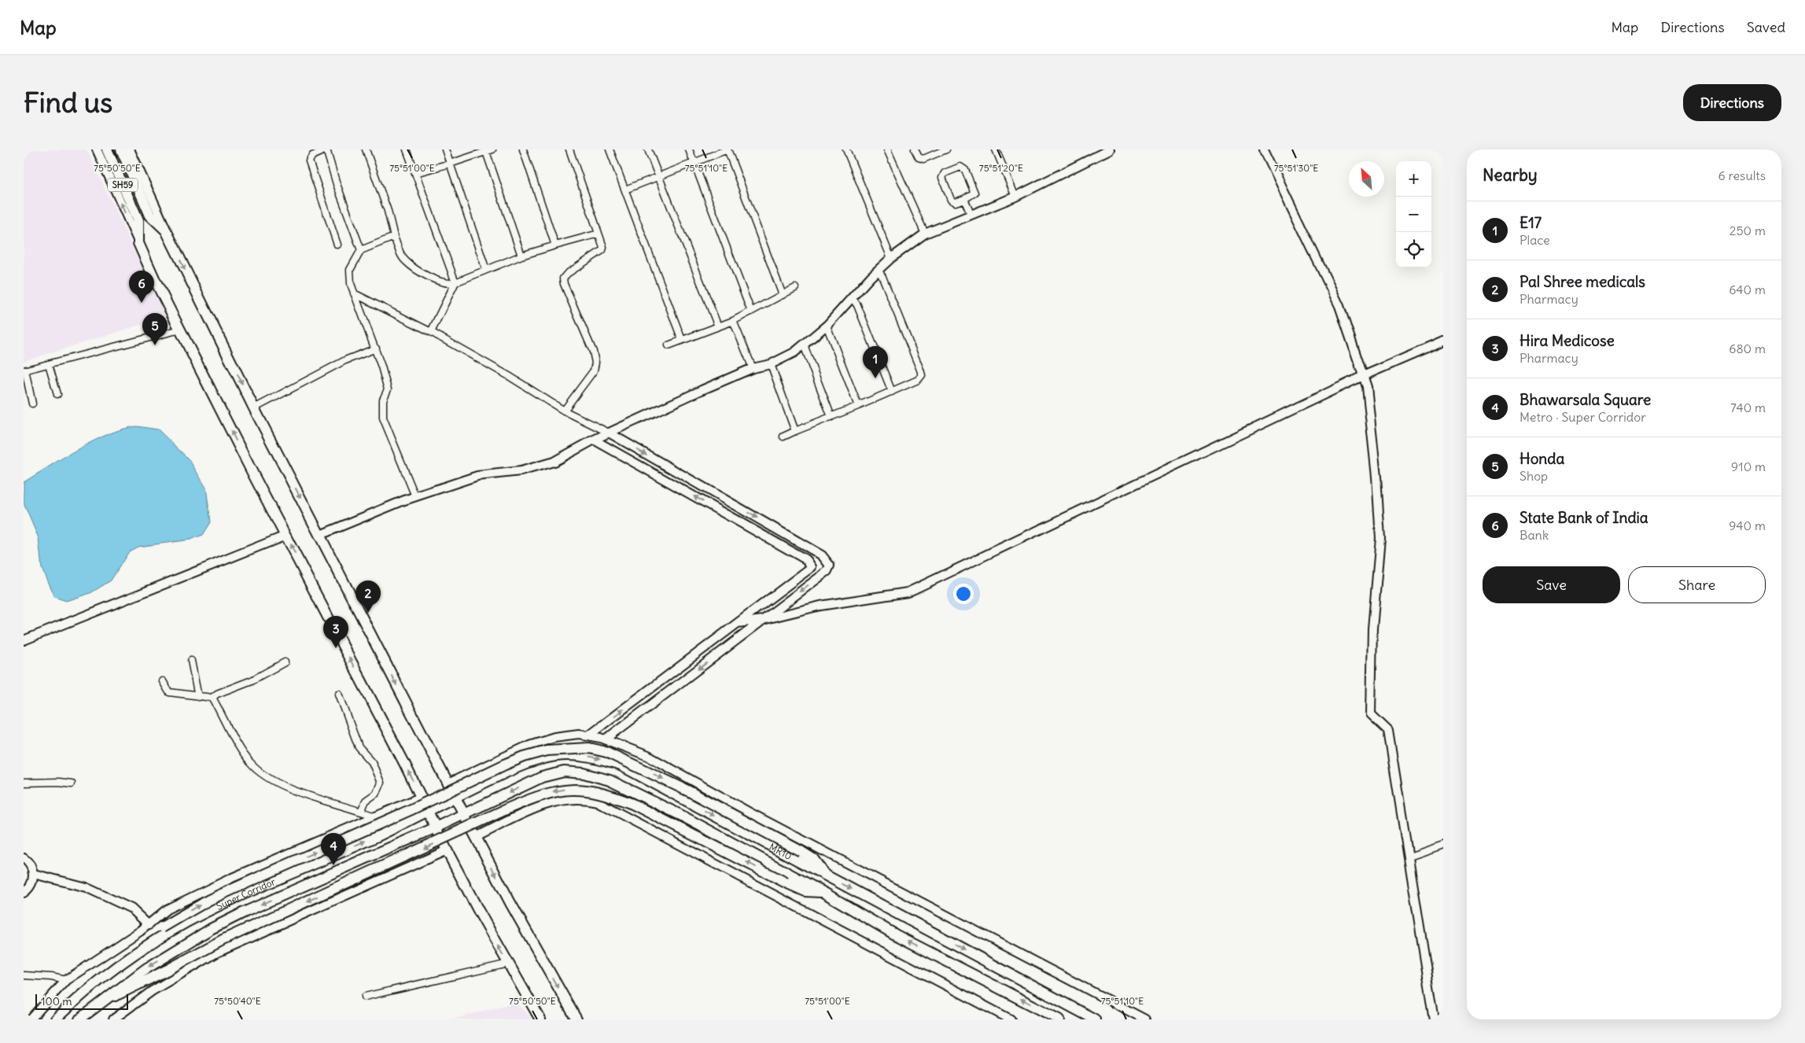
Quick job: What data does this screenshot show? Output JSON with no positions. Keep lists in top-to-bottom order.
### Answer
{
  "streets": {
    "main road": ["SH59", "MR10", "Super Corridor"]
  },
  "crossings": [
    ["MR10", "Super Corridor"]
  ],
  "scale_bar": "100 m",
  "north": "top left",
  "page": {
    "header": "Map",
    "nav": ["Map", "Directions", "Saved"],
    "buttons": [
      "Directions",
      ["Save", "Share"]
    ],
    "title": "Find us",
    "heading": ["Nearby", "6 results"],
    "map_buttons": ["+", "−"],
    "list": [
      {
        "mark": "1",
        "name": "E17",
        "note": "Place",
        "value": "250 m"
      },
      {
        "mark": "2",
        "name": "Pal Shree medicals",
        "note": "Pharmacy",
        "value": "640 m"
      },
      {
        "mark": "3",
        "name": "Hira Medicose",
        "note": "Pharmacy",
        "value": "680 m"
      },
      {
        "mark": "4",
        "name": "Bhawarsala Square",
        "note": "Metro · Super Corridor",
        "value": "740 m"
      },
      {
        "mark": "5",
        "name": "Honda",
        "note": "Shop",
        "value": "910 m"
      },
      {
        "mark": "6",
        "name": "State Bank of India",
        "note": "Bank",
        "value": "940 m"
      }
    ],
    "pins": [
      "6",
      "5",
      "1",
      "2",
      "3",
      "4"
    ],
    "scale": "100 m"
  },
  "coordinates": [
    "75°50'50\"E",
    "75°51'00\"E",
    "75°51'10\"E",
    "75°51'20\"E",
    "75°51'30\"E",
    "75°50'40\"E"
  ]
}
